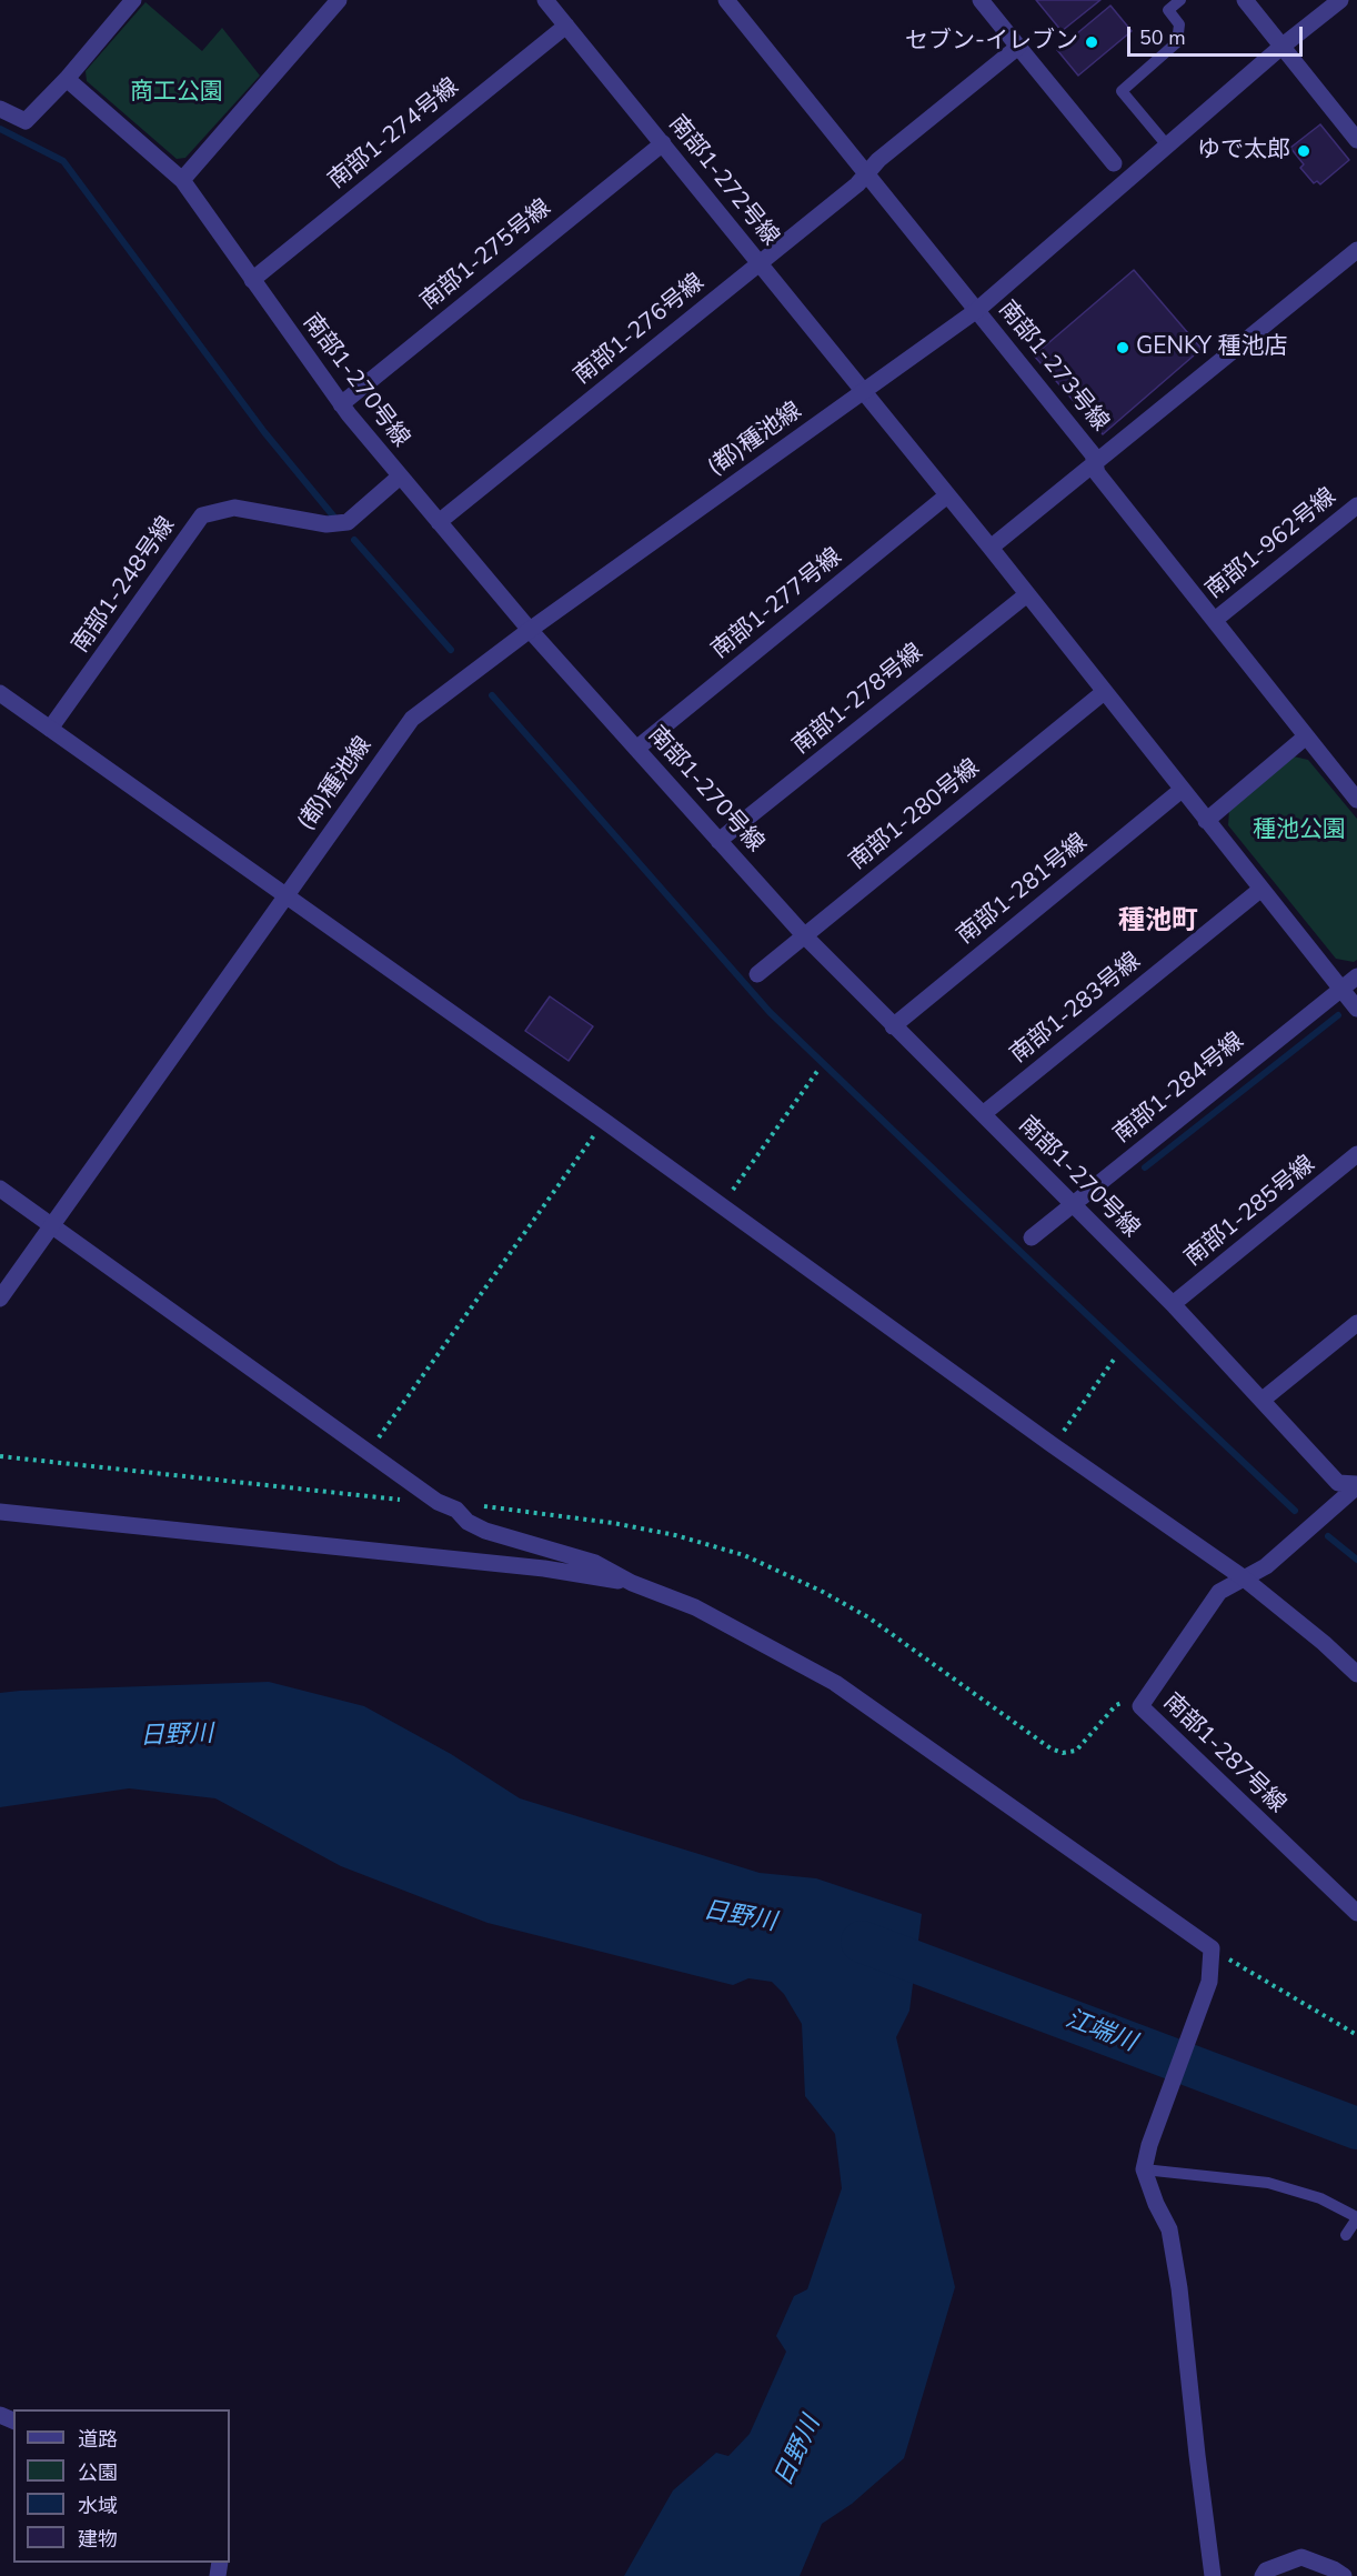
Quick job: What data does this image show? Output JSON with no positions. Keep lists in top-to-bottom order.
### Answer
{
  "streets": {
    "street": [
      "南部1-274号線",
      "南部1-272号線",
      "南部1-275号線",
      "南部1-276号線",
      "南部1-273号線",
      "南部1-270号線",
      "(都)種池線",
      "南部1-962号線",
      "南部1-248号線",
      "南部1-277号線",
      "南部1-278号線",
      "南部1-280号線",
      "南部1-281号線",
      "南部1-283号線",
      "南部1-284号線",
      "南部1-285号線",
      "南部1-287号線"
    ]
  },
  "crossings": [
    ["南部1-274号線", "南部1-272号線"],
    ["南部1-274号線", "南部1-270号線"],
    ["南部1-272号線", "南部1-275号線"],
    ["南部1-272号線", "南部1-276号線"],
    ["南部1-272号線", "(都)種池線"],
    ["南部1-272号線", "南部1-277号線"],
    ["南部1-272号線", "南部1-278号線"],
    ["南部1-272号線", "南部1-280号線"],
    ["南部1-272号線", "南部1-281号線"],
    ["南部1-272号線", "南部1-283号線"],
    ["南部1-272号線", "南部1-284号線"],
    ["南部1-275号線", "南部1-270号線"],
    ["南部1-276号線", "南部1-273号線"],
    ["南部1-276号線", "南部1-270号線"],
    ["南部1-273号線", "(都)種池線"],
    ["南部1-273号線", "南部1-962号線"],
    ["南部1-270号線", "(都)種池線"],
    ["南部1-270号線", "南部1-248号線"],
    ["南部1-270号線", "南部1-277号線"],
    ["南部1-270号線", "南部1-278号線"],
    ["南部1-270号線", "南部1-280号線"],
    ["南部1-270号線", "南部1-281号線"],
    ["南部1-270号線", "南部1-283号線"],
    ["南部1-270号線", "南部1-284号線"],
    ["南部1-270号線", "南部1-285号線"],
    ["南部1-270号線", "南部1-287号線"]
  ],
  "districts": ["種池町"],
  "water": ["日野川", "江端川"],
  "parks": ["商工公園", "種池公園"],
  "places": ["セブン-イレブン", "ゆで太郎", "GENKY 種池店"],
  "legend": [
    "道路",
    "公園",
    "水域",
    "建物"
  ],
  "scale_bar": "50 m"
}
